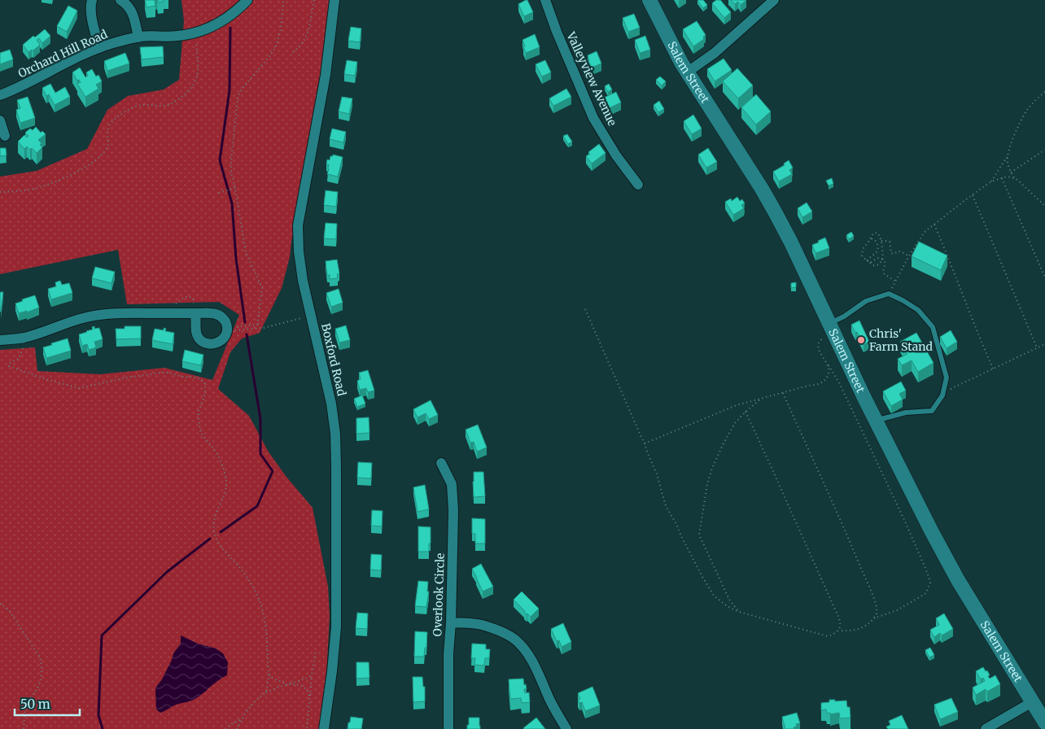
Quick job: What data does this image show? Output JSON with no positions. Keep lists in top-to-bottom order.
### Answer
{
  "streets": {
    "main road": ["Salem Street"],
    "street": [
      "Orchard Hill Road",
      "Valleyview Avenue",
      "Boxford Road",
      "Overlook Circle"
    ]
  },
  "places": ["Chris' Farm Stand"],
  "scale_bar": "50 m"
}
